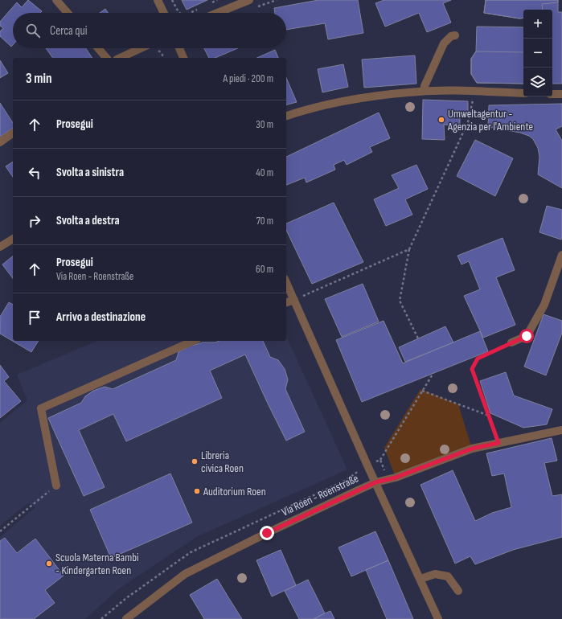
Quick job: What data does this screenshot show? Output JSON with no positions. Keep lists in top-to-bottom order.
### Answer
{
  "streets": {
    "street": ["Via Roen - Roenstraße"]
  },
  "places": [
    "Umweltagentur - Agenzia per l'Ambiente",
    "Libreria civica Roen",
    "Auditorium Roen",
    "Scuola Materna Bambi - Kindergarten Roen"
  ],
  "page": {
    "map_buttons": ["+", "−"],
    "search": "Cerca qui",
    "heading": ["3 min", "A piedi · 200 m"],
    "list": [
      ["Prosegui", "30 m"],
      ["Svolta a sinistra", "40 m"],
      ["Svolta a destra", "70 m"],
      ["Prosegui", "Via Roen - Roenstraße", "60 m"],
      "Arrivo a destinazione"
    ]
  }
}
